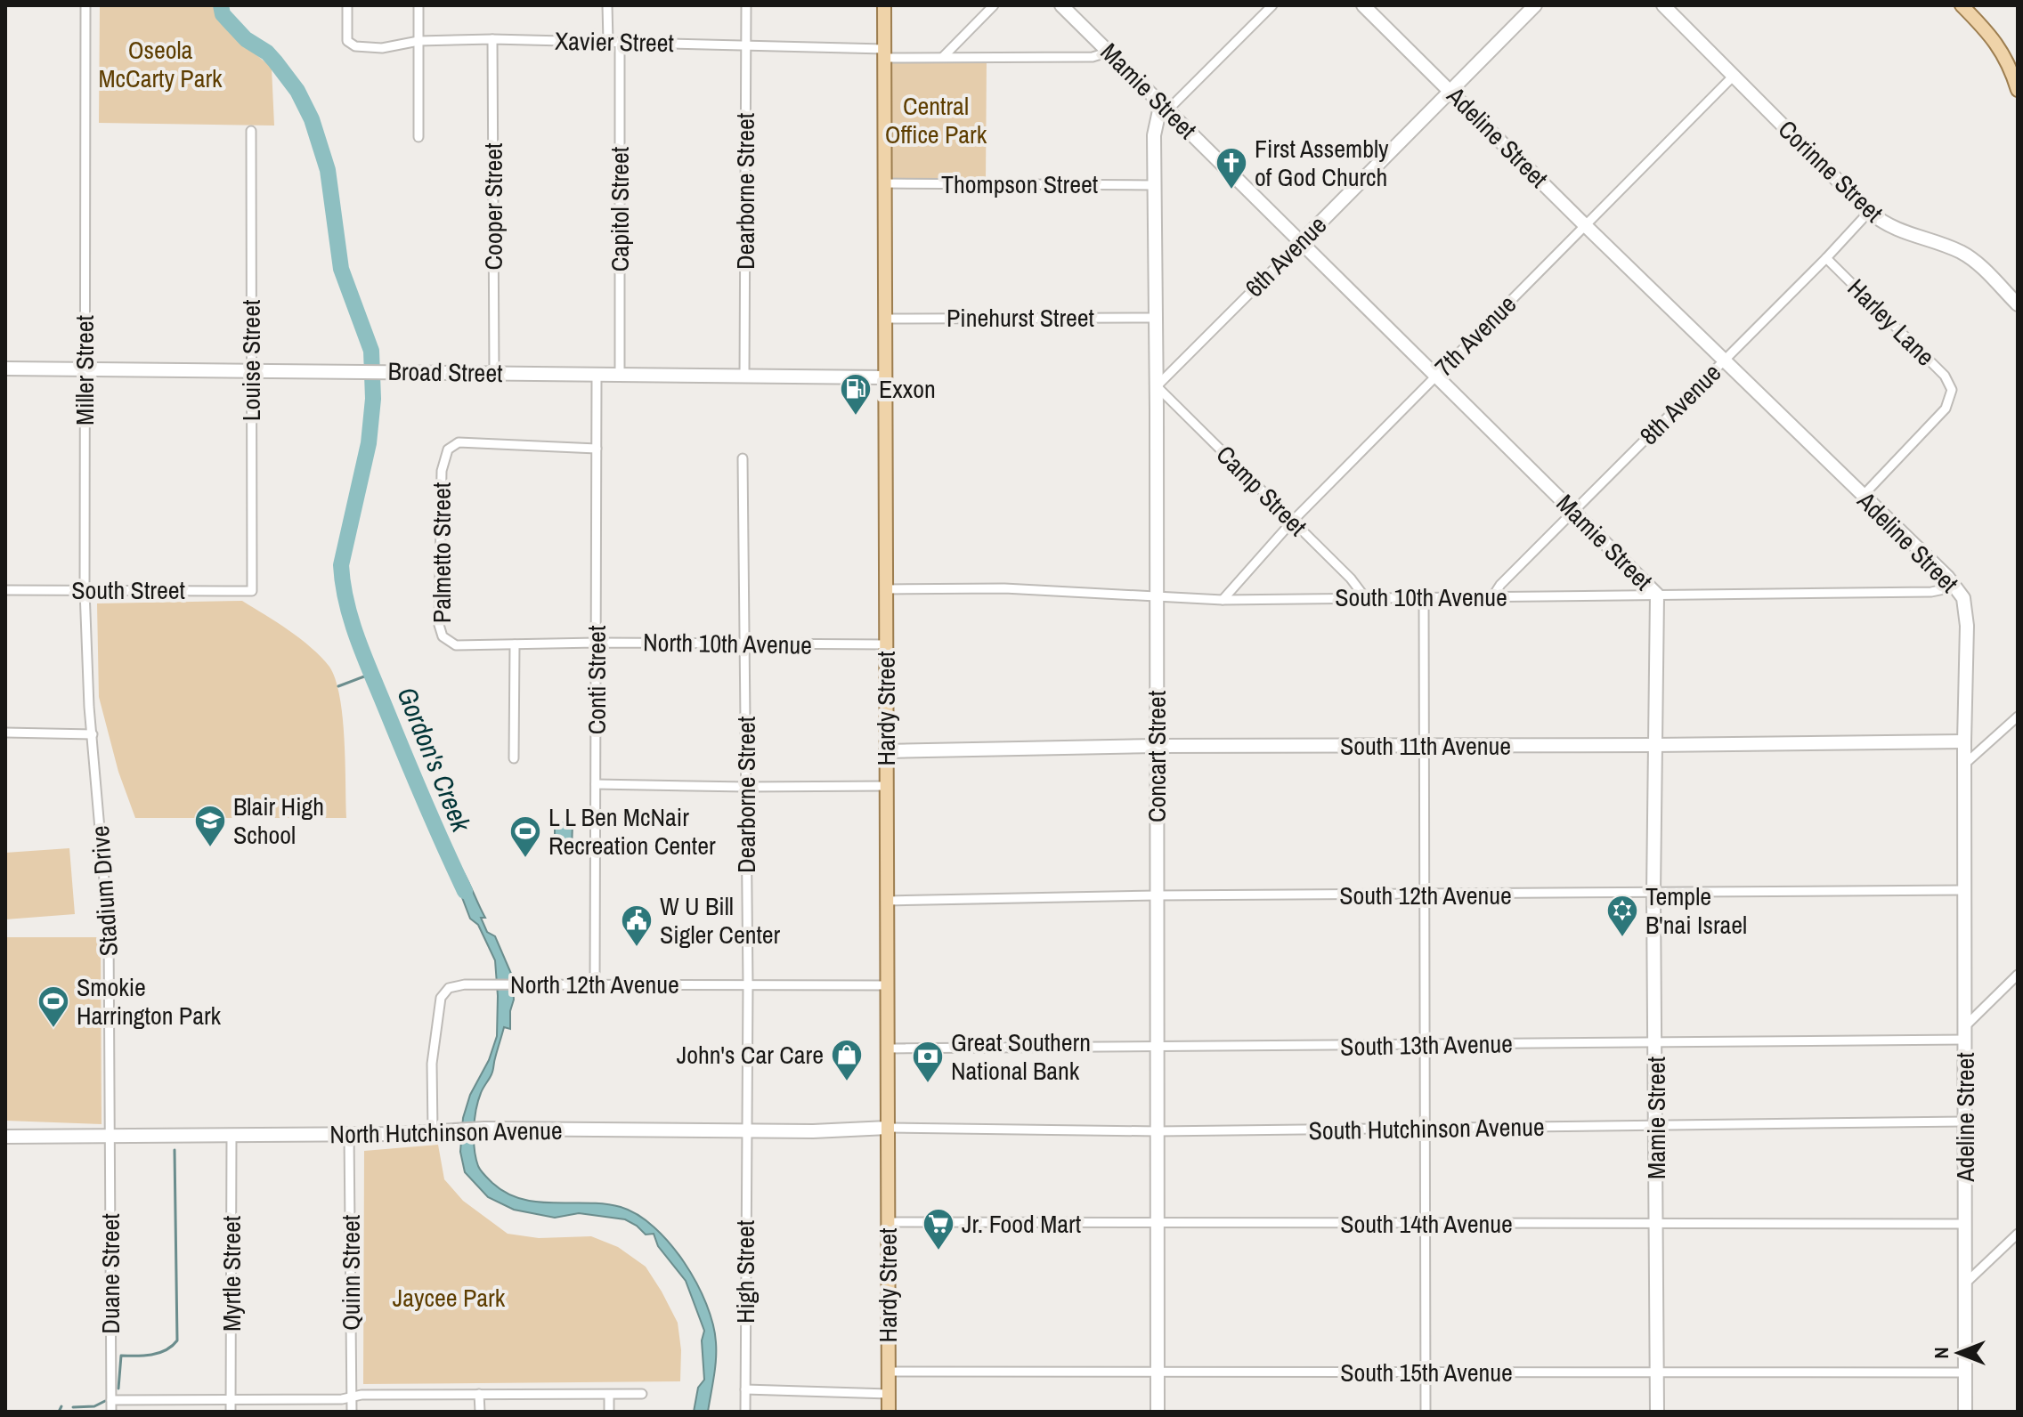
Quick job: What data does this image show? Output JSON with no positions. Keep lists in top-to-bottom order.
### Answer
{
  "streets": {
    "main road": ["Hardy Street"],
    "street": [
      "Xavier Street",
      "Mamie Street",
      "Adeline Street",
      "Corinne Street",
      "Thompson Street",
      "Dearborne Street",
      "Cooper Street",
      "Capitol Street",
      "6th Avenue",
      "Pinehurst Street",
      "Harley Lane",
      "7th Avenue",
      "Louise Street",
      "Miller Street",
      "Broad Street",
      "8th Avenue",
      "Camp Street",
      "Palmetto Street",
      "South Street",
      "South 10th Avenue",
      "North 10th Avenue",
      "Conti Street",
      "South 11th Avenue",
      "Concart Street",
      "Stadium Drive",
      "South 12th Avenue",
      "North 12th Avenue",
      "South 13th Avenue",
      "South Hutchinson Avenue",
      "North Hutchinson Avenue",
      "South 14th Avenue",
      "High Street",
      "Quinn Street",
      "Duane Street",
      "Myrtle Street",
      "South 15th Avenue"
    ]
  },
  "crossings": [
    ["Xavier Street", "Mamie Street"],
    ["Xavier Street", "Dearborne Street"],
    ["Xavier Street", "Cooper Street"],
    ["Xavier Street", "Capitol Street"],
    ["Xavier Street", "Hardy Street"],
    ["Mamie Street", "6th Avenue"],
    ["Mamie Street", "7th Avenue"],
    ["Mamie Street", "8th Avenue"],
    ["Mamie Street", "South 10th Avenue"],
    ["Mamie Street", "South 11th Avenue"],
    ["Mamie Street", "Concart Street"],
    ["Mamie Street", "South 12th Avenue"],
    ["Mamie Street", "South 13th Avenue"],
    ["Mamie Street", "South Hutchinson Avenue"],
    ["Mamie Street", "South 14th Avenue"],
    ["Mamie Street", "South 15th Avenue"],
    ["Adeline Street", "6th Avenue"],
    ["Adeline Street", "Harley Lane"],
    ["Adeline Street", "7th Avenue"],
    ["Adeline Street", "8th Avenue"],
    ["Adeline Street", "South 10th Avenue"],
    ["Adeline Street", "South 11th Avenue"],
    ["Adeline Street", "South 12th Avenue"],
    ["Adeline Street", "South 13th Avenue"],
    ["Adeline Street", "South Hutchinson Avenue"],
    ["Adeline Street", "South 14th Avenue"],
    ["Adeline Street", "South 15th Avenue"],
    ["Corinne Street", "7th Avenue"],
    ["Corinne Street", "8th Avenue"],
    ["Thompson Street", "Hardy Street"],
    ["Thompson Street", "Concart Street"],
    ["Dearborne Street", "Broad Street"],
    ["Dearborne Street", "North 10th Avenue"],
    ["Dearborne Street", "North 12th Avenue"],
    ["Dearborne Street", "North Hutchinson Avenue"],
    ["Dearborne Street", "High Street"],
    ["Cooper Street", "Broad Street"],
    ["Capitol Street", "Broad Street"],
    ["6th Avenue", "Camp Street"],
    ["6th Avenue", "Concart Street"],
    ["Pinehurst Street", "Hardy Street"],
    ["Pinehurst Street", "Concart Street"],
    ["Harley Lane", "8th Avenue"],
    ["7th Avenue", "Camp Street"],
    ["7th Avenue", "South 10th Avenue"],
    ["Louise Street", "Broad Street"],
    ["Louise Street", "South Street"],
    ["Miller Street", "Broad Street"],
    ["Miller Street", "South Street"],
    ["Miller Street", "Stadium Drive"],
    ["Broad Street", "Conti Street"],
    ["Broad Street", "Hardy Street"],
    ["8th Avenue", "South 10th Avenue"],
    ["Camp Street", "South 10th Avenue"],
    ["Camp Street", "Concart Street"],
    ["Palmetto Street", "North 10th Avenue"],
    ["Palmetto Street", "Conti Street"],
    ["South 10th Avenue", "Hardy Street"],
    ["South 10th Avenue", "Concart Street"],
    ["North 10th Avenue", "Conti Street"],
    ["North 10th Avenue", "Hardy Street"],
    ["Conti Street", "North 12th Avenue"],
    ["Hardy Street", "South 11th Avenue"],
    ["Hardy Street", "South 12th Avenue"],
    ["Hardy Street", "North 12th Avenue"],
    ["Hardy Street", "South 13th Avenue"],
    ["Hardy Street", "South Hutchinson Avenue"],
    ["Hardy Street", "North Hutchinson Avenue"],
    ["Hardy Street", "South 14th Avenue"],
    ["Hardy Street", "South 15th Avenue"],
    ["South 11th Avenue", "Concart Street"],
    ["Concart Street", "South 12th Avenue"],
    ["Concart Street", "South 13th Avenue"],
    ["Concart Street", "South Hutchinson Avenue"],
    ["Concart Street", "South 14th Avenue"],
    ["Concart Street", "South 15th Avenue"],
    ["Stadium Drive", "North Hutchinson Avenue"],
    ["Stadium Drive", "Duane Street"],
    ["North 12th Avenue", "North Hutchinson Avenue"],
    ["South Hutchinson Avenue", "North Hutchinson Avenue"],
    ["North Hutchinson Avenue", "High Street"],
    ["North Hutchinson Avenue", "Quinn Street"],
    ["North Hutchinson Avenue", "Duane Street"],
    ["North Hutchinson Avenue", "Myrtle Street"]
  ],
  "water": ["Gordon's Creek"],
  "parks": ["Oseola McCarty Park", "Central Office Park", "Jaycee Park"],
  "places": {
    "church": ["First Assembly of God Church"],
    "fuel station": ["Exxon"],
    "school or university": ["Blair High School"],
    "sports": ["L L Ben McNair Recreation Center", "Smokie Harrington Park"],
    "synagogue": ["Temple B'nai Israel"],
    "public building": ["W U Bill Sigler Center"],
    "shop": ["John's Car Care"],
    "bank": ["Great Southern National Bank"],
    "supermarket": ["Jr. Food Mart"]
  },
  "north": "left"
}
